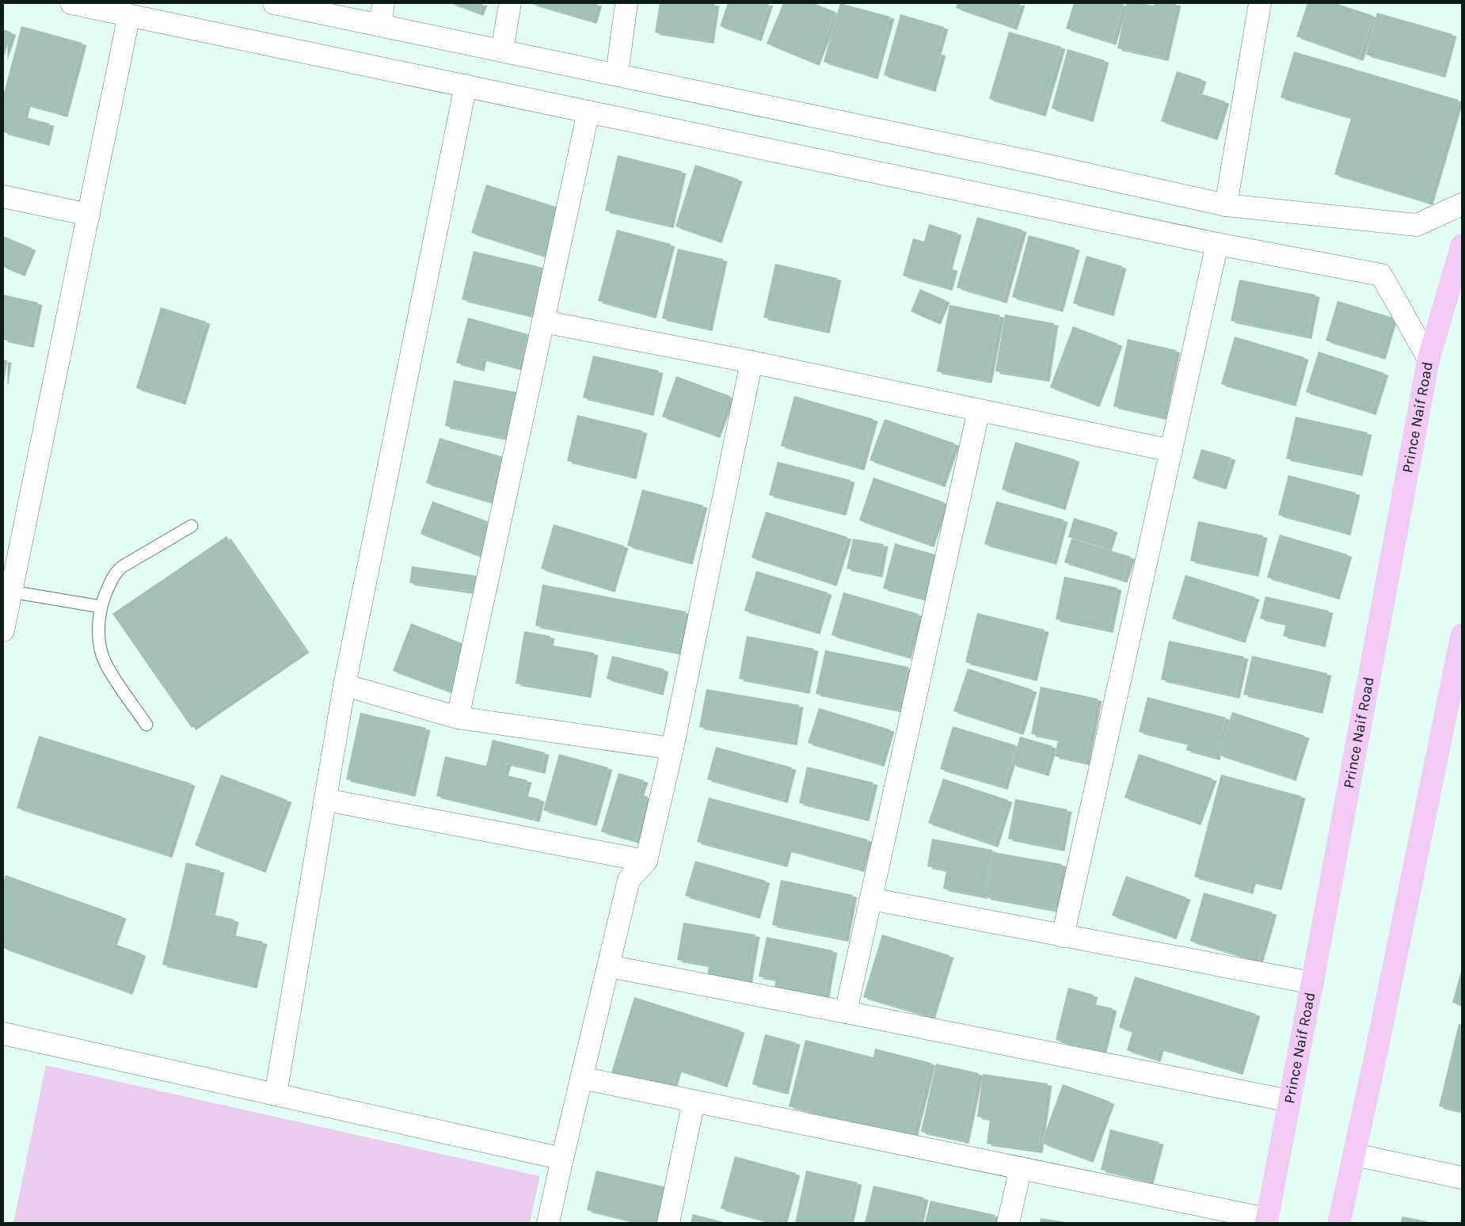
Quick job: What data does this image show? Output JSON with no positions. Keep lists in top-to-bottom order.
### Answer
{
  "streets": {
    "main road": ["Prince Naif Road"]
  }
}
